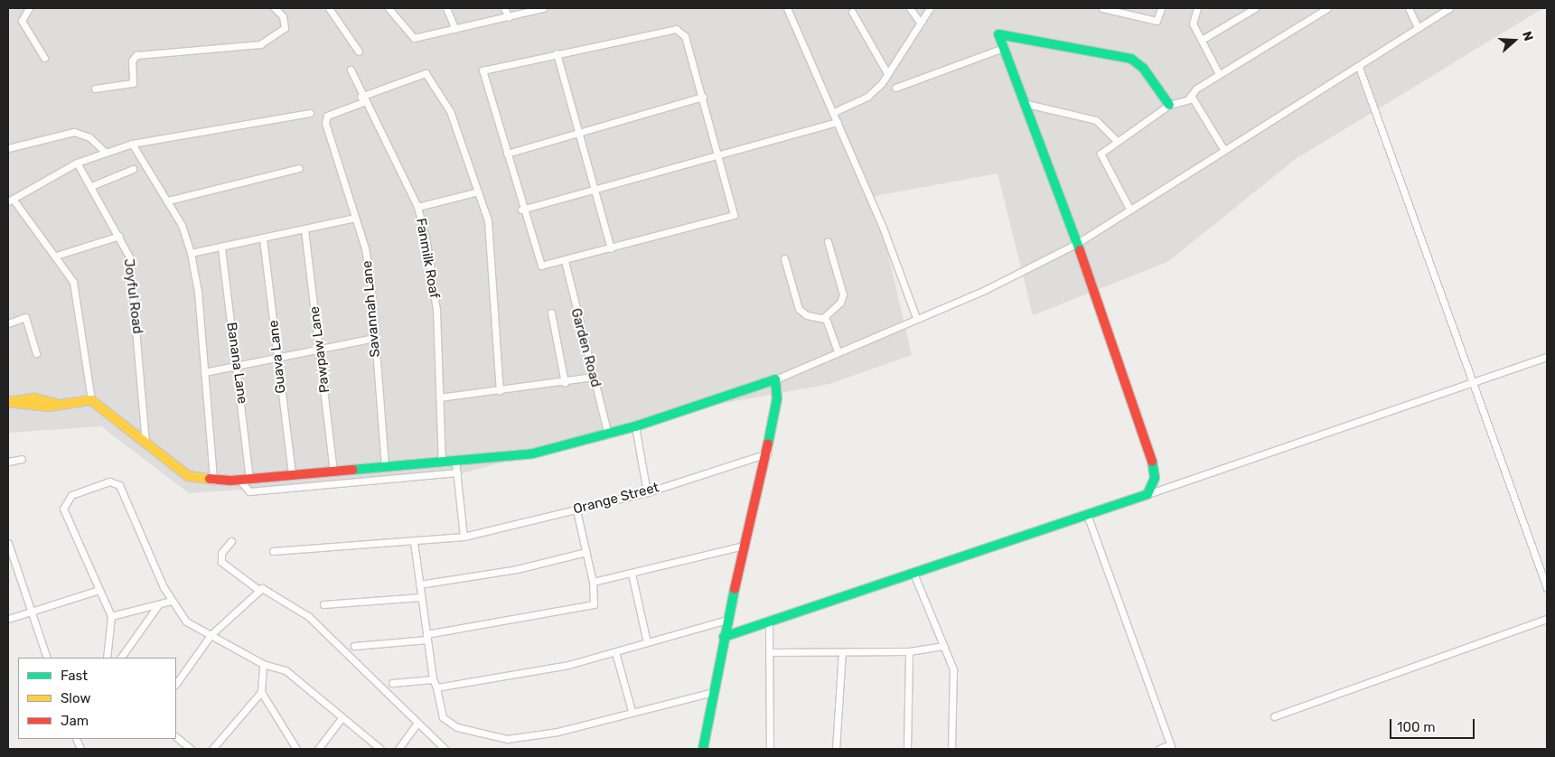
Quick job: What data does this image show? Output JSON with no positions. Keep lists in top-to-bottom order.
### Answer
{
  "streets": {
    "street": [
      "Fanmilk Roaf",
      "Joyful Road",
      "Savannah Lane",
      "Garden Road",
      "Pawpaw Lane",
      "Guava Lane",
      "Banana Lane",
      "Orange Street"
    ]
  },
  "crossings": [
    ["Fanmilk Roaf", "Savannah Lane"]
  ],
  "legend": ["Fast", "Slow", "Jam"],
  "scale_bar": "100 m",
  "north": "right"
}
